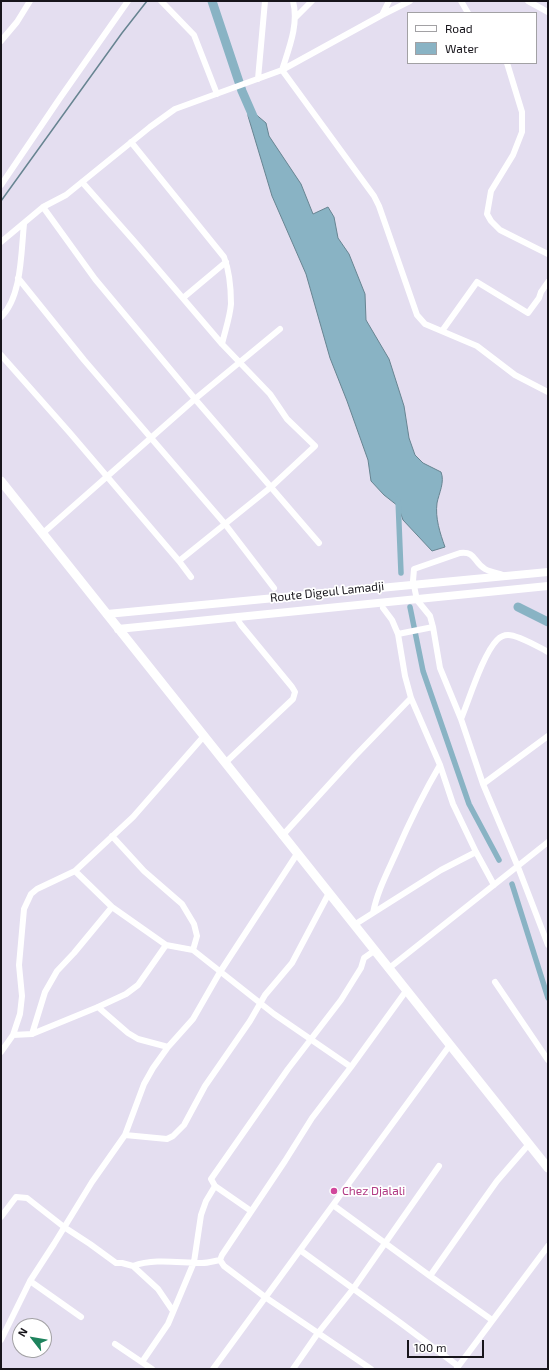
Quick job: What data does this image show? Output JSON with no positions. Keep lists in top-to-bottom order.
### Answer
{
  "streets": {
    "main road": ["Route Digeul Lamadji"]
  },
  "places": ["Chez Djalali"],
  "legend": ["Road", "Water"],
  "scale_bar": "100 m",
  "north": "top left"
}
